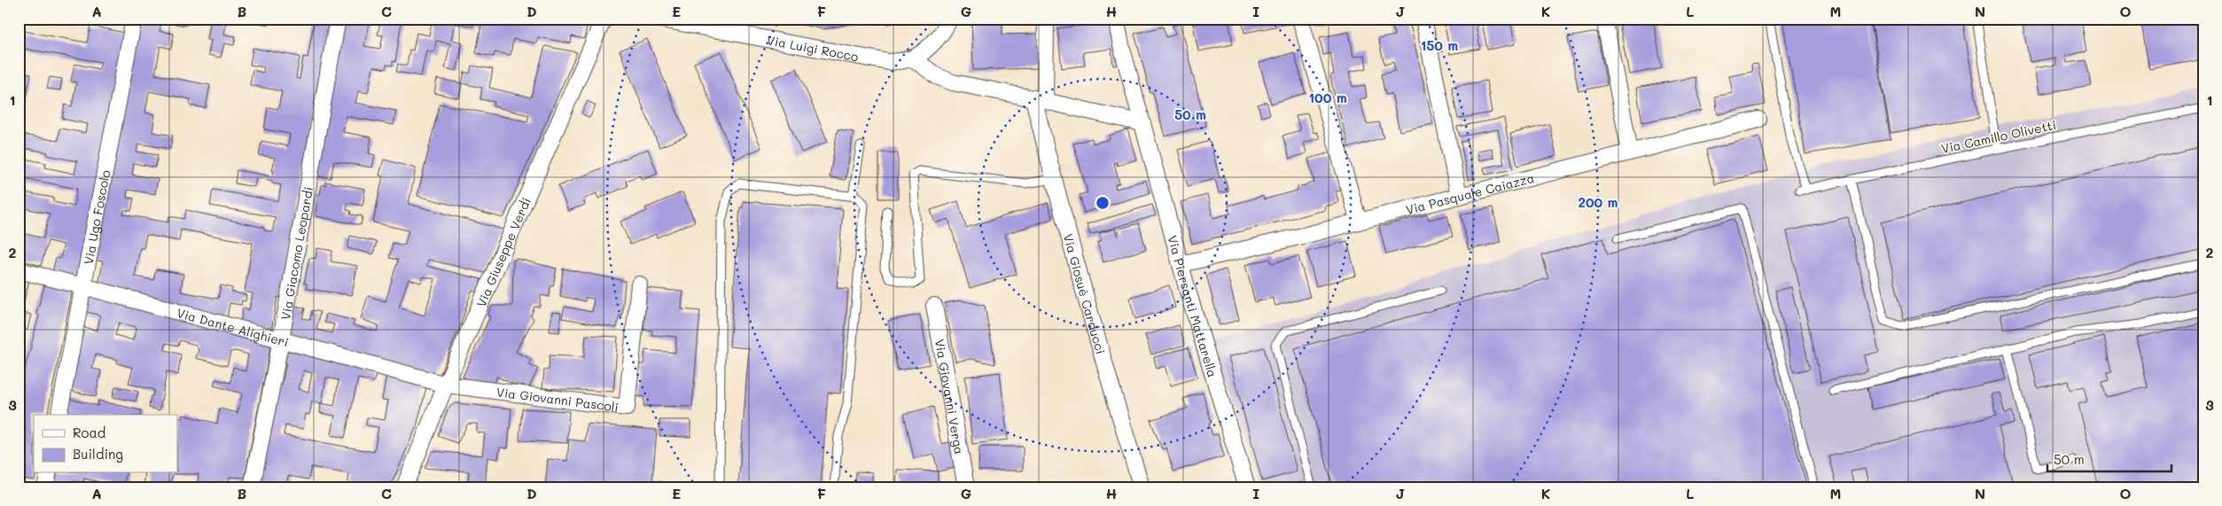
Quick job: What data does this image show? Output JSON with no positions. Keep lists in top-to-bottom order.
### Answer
{
  "streets": {
    "street": [
      "Via Luigi Rocco",
      "Via Pasquale Caiazza",
      "Via Ugo Foscolo",
      "Via Giuseppe Verdi",
      "Via Giacomo Leopardi",
      "Via Giosuè Carducci",
      "Via Piersanti Mattarella",
      "Via Dante Alighieri",
      "Via Giovanni Verga",
      "Via Giovanni Pascoli"
    ],
    "lane": ["Via Camillo Olivetti"]
  },
  "crossings": [
    ["Via Pasquale Caiazza", "Via Piersanti Mattarella"],
    ["Via Ugo Foscolo", "Via Dante Alighieri"],
    ["Via Giuseppe Verdi", "Via Dante Alighieri"],
    ["Via Giuseppe Verdi", "Via Giovanni Pascoli"],
    ["Via Giacomo Leopardi", "Via Dante Alighieri"],
    ["Via Dante Alighieri", "Via Giovanni Pascoli"]
  ],
  "legend": ["Road", "Building"],
  "scale_bar": "50 m",
  "grid": {
    "columns": [
      "A",
      "B",
      "C",
      "D",
      "E",
      "F",
      "G",
      "H",
      "I",
      "J",
      "K",
      "L",
      "M",
      "N",
      "O"
    ],
    "rows": ["1", "2", "3"]
  },
  "rings": [
    "150 m",
    "100 m",
    "50 m",
    "200 m"
  ]
}
